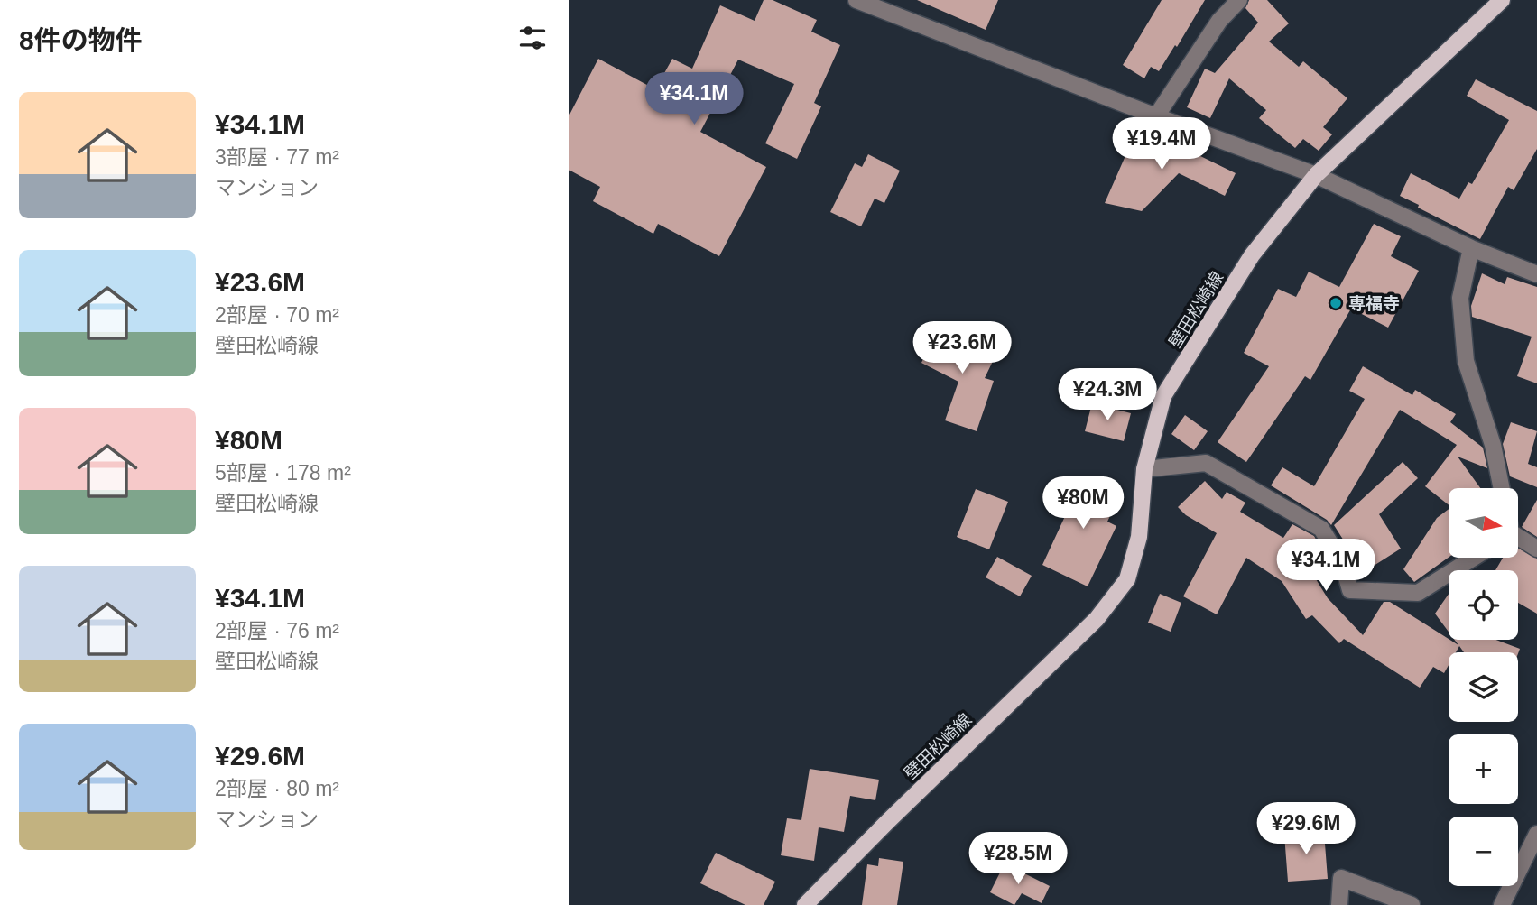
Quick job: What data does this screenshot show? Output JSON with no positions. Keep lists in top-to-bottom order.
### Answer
{
  "streets": {
    "main road": ["壁田松崎線"]
  },
  "places": ["専福寺"],
  "north": "right",
  "page": {
    "heading": "8件の物件",
    "price": [
      "¥34.1M",
      "¥19.4M",
      "¥23.6M",
      "¥24.3M",
      "¥80M",
      "¥34.1M",
      "¥29.6M",
      "¥28.5M"
    ],
    "list": [
      {
        "name": "¥34.1M",
        "note": "3部屋 · 77 m² · マンション"
      },
      {
        "name": "¥23.6M",
        "note": "2部屋 · 70 m² · 壁田松崎線"
      },
      {
        "name": "¥80M",
        "note": "5部屋 · 178 m² · 壁田松崎線"
      },
      {
        "name": "¥34.1M",
        "note": "2部屋 · 76 m² · 壁田松崎線"
      },
      {
        "name": "¥29.6M",
        "note": "2部屋 · 80 m² · マンション"
      }
    ],
    "map_buttons": ["+", "−"]
  }
}
